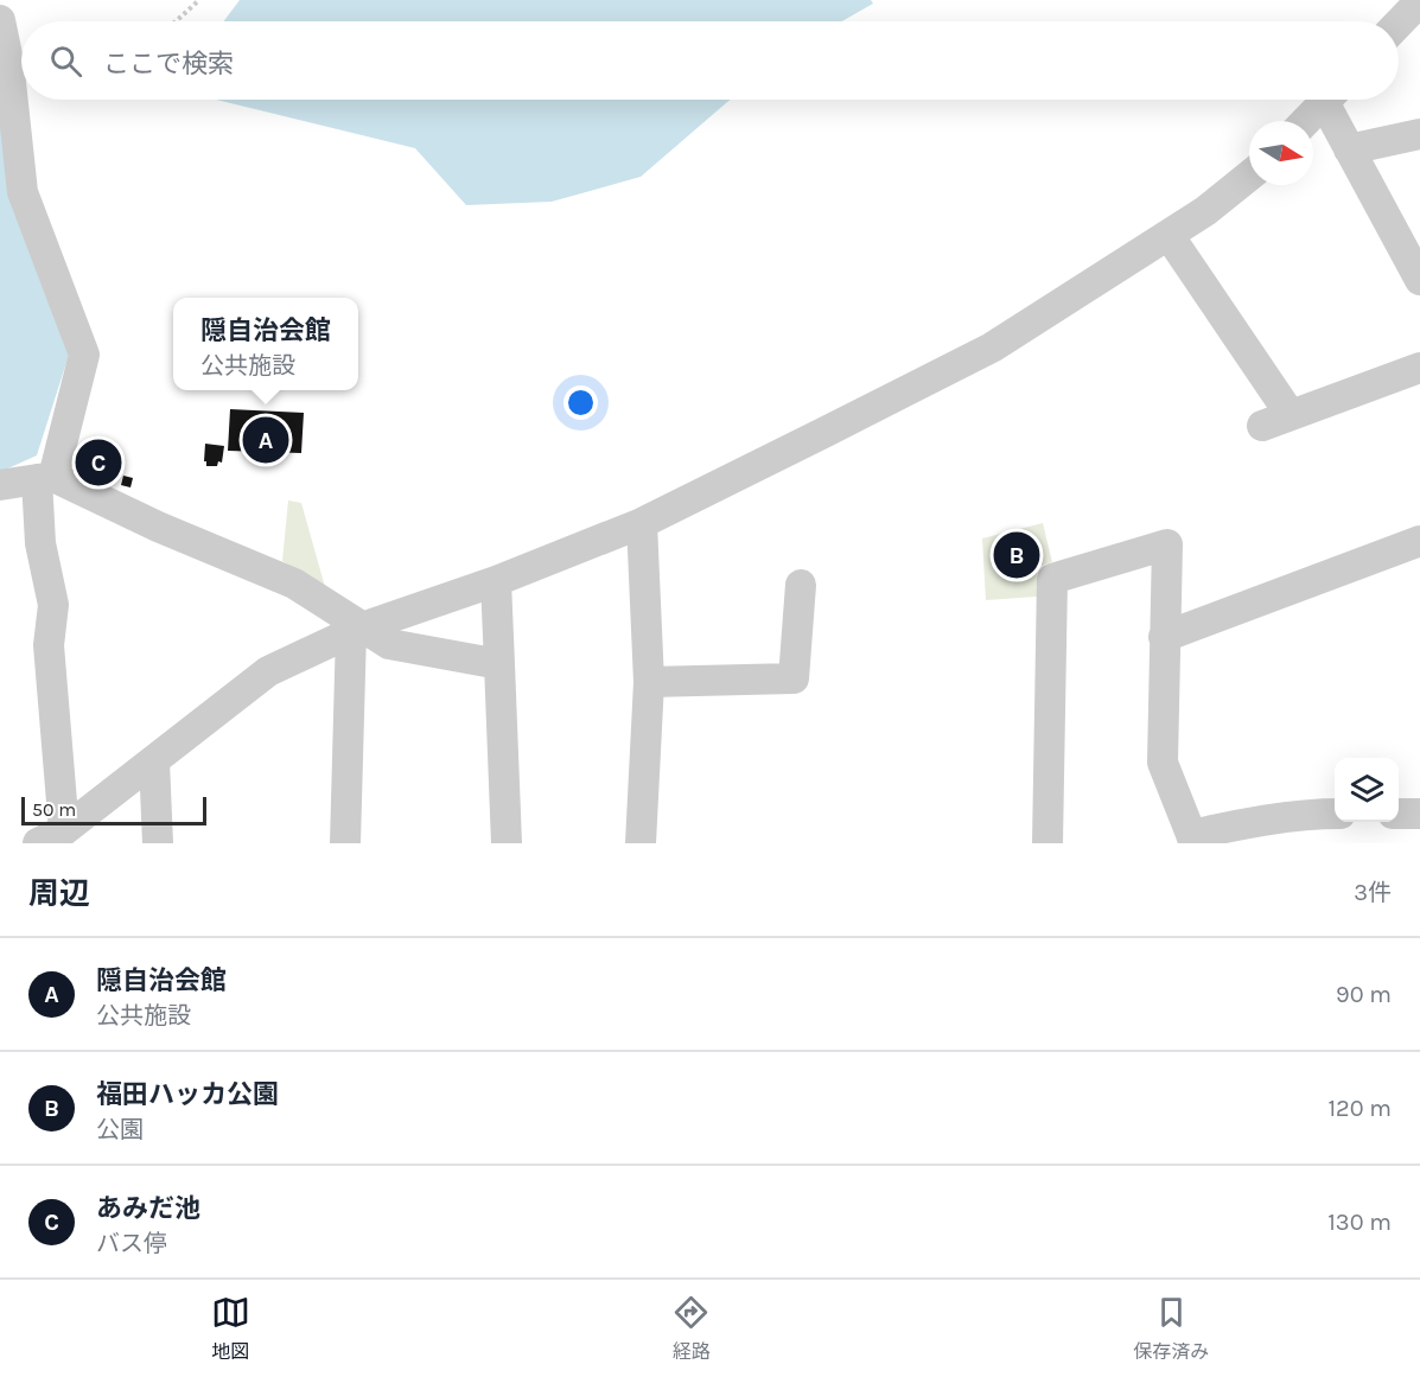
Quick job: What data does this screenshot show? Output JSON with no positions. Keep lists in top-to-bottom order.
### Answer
{
  "scale_bar": "50 m",
  "north": "right",
  "page": {
    "search": "ここで検索",
    "popup": ["隠自治会館", "公共施設"],
    "pins": ["A", "C", "B"],
    "scale": "50 m",
    "heading": ["周辺", "3件"],
    "list": [
      {
        "mark": "A",
        "name": "隠自治会館",
        "note": "公共施設",
        "value": "90 m"
      },
      {
        "mark": "B",
        "name": "福田ハッカ公園",
        "note": "公園",
        "value": "120 m"
      },
      {
        "mark": "C",
        "name": "あみだ池",
        "note": "バス停",
        "value": "130 m"
      }
    ],
    "nav": ["地図", "経路", "保存済み"]
  }
}
